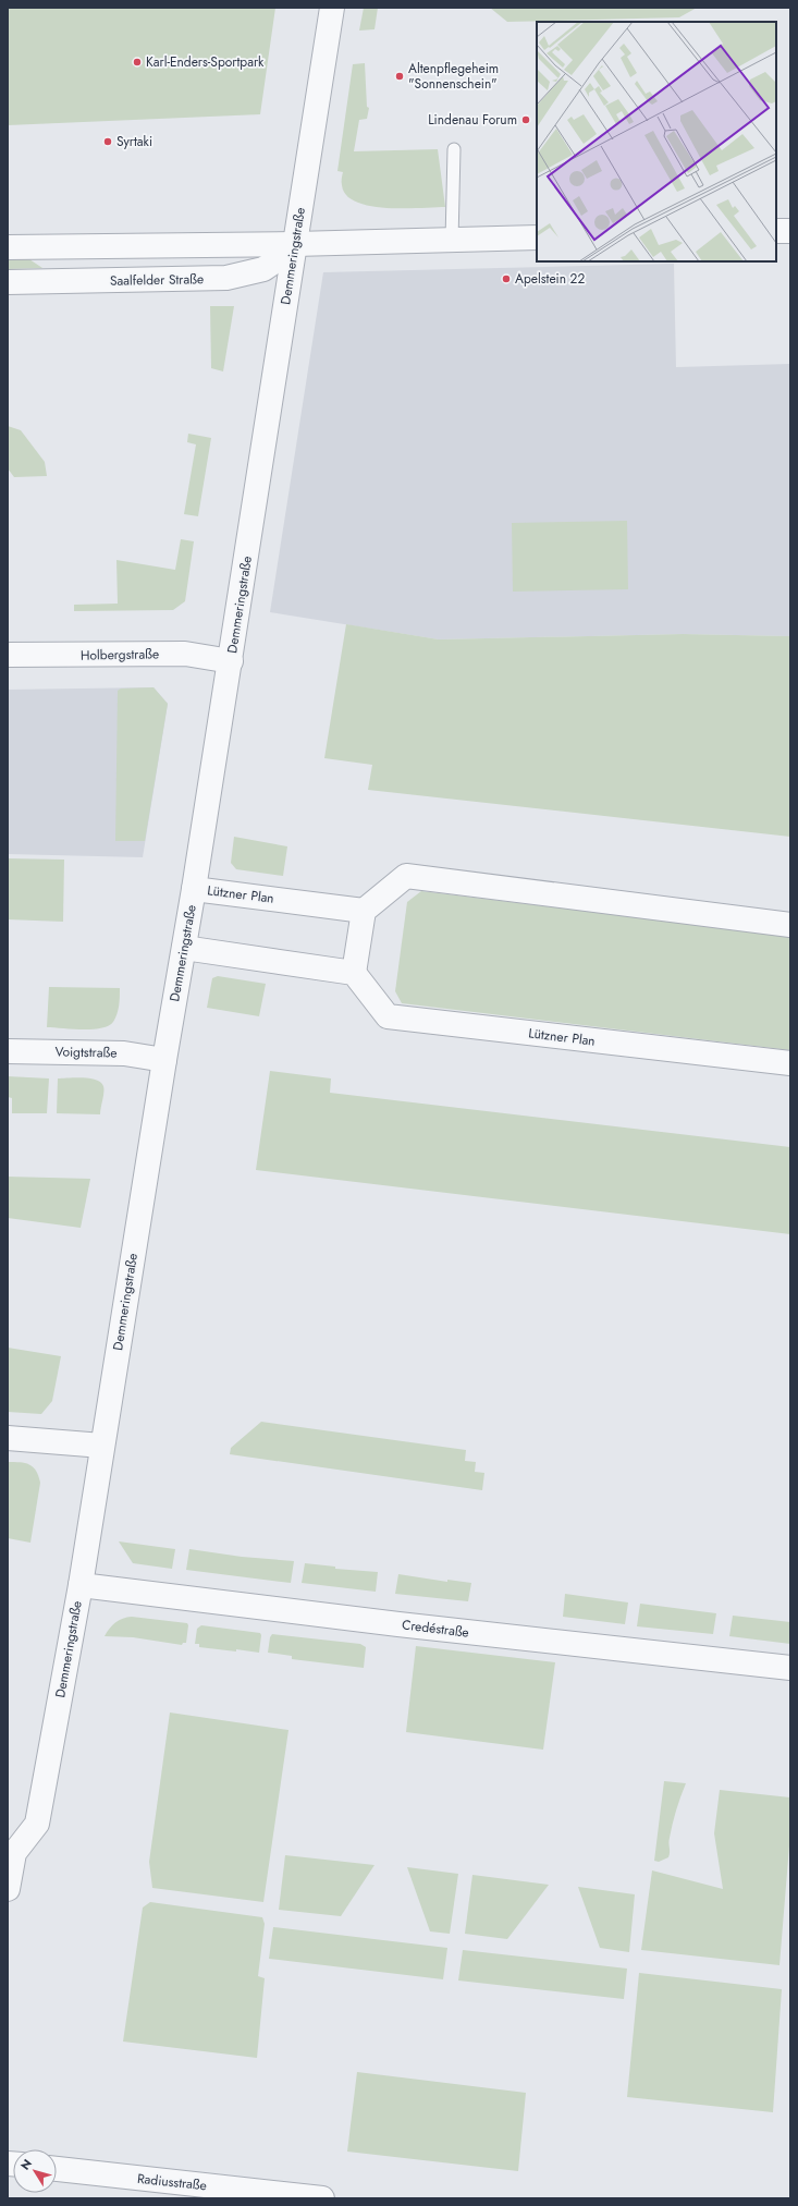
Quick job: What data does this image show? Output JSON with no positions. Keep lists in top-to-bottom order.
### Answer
{
  "streets": {
    "street": [
      "Demmeringstraße",
      "Saalfelder Straße",
      "Holbergstraße",
      "Lützner Plan",
      "Voigtstraße",
      "Credéstraße",
      "Radiusstraße"
    ]
  },
  "crossings": [
    ["Demmeringstraße", "Saalfelder Straße"],
    ["Demmeringstraße", "Holbergstraße"],
    ["Demmeringstraße", "Lützner Plan"],
    ["Demmeringstraße", "Voigtstraße"],
    ["Demmeringstraße", "Credéstraße"]
  ],
  "places": [
    "Karl-Enders-Sportpark",
    "Altenpflegeheim \"Sonnenschein\"",
    "Lindenau Forum",
    "Syrtaki",
    "Apelstein 22"
  ],
  "north": "top left"
}
